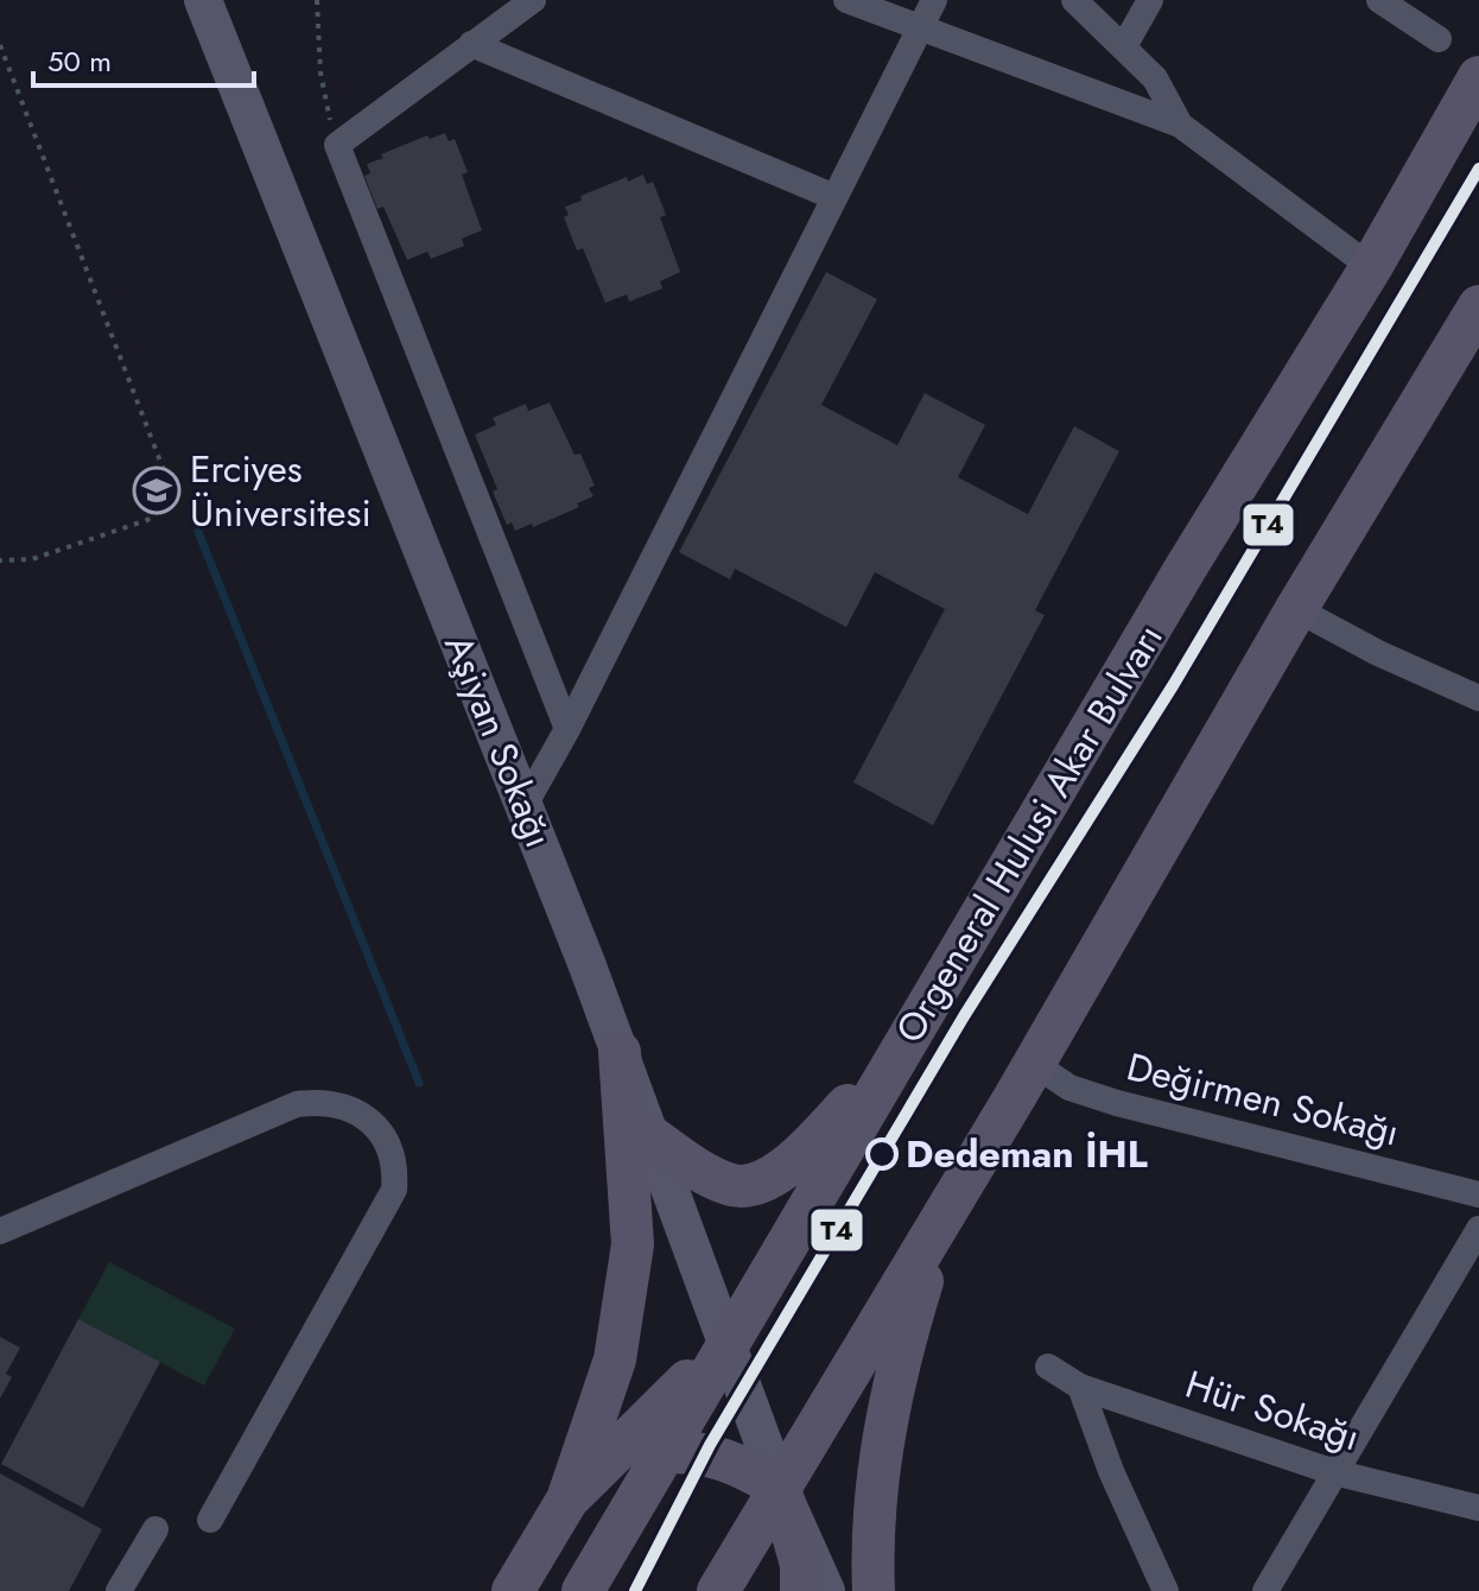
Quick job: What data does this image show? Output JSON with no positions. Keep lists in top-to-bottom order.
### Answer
{
  "streets": {
    "main road": ["Orgeneral Hulusi Akar Bulvarı"],
    "street": ["Aşiyan Sokağı", "Değirmen Sokağı", "Hür Sokağı"]
  },
  "crossings": [
    ["Aşiyan Sokağı", "Orgeneral Hulusi Akar Bulvarı"]
  ],
  "places": {
    "school or university": ["Erciyes Üniversitesi"],
    "other": ["Dedeman İHL"]
  },
  "lines": ["transit line T4"],
  "scale_bar": "50 m"
}
